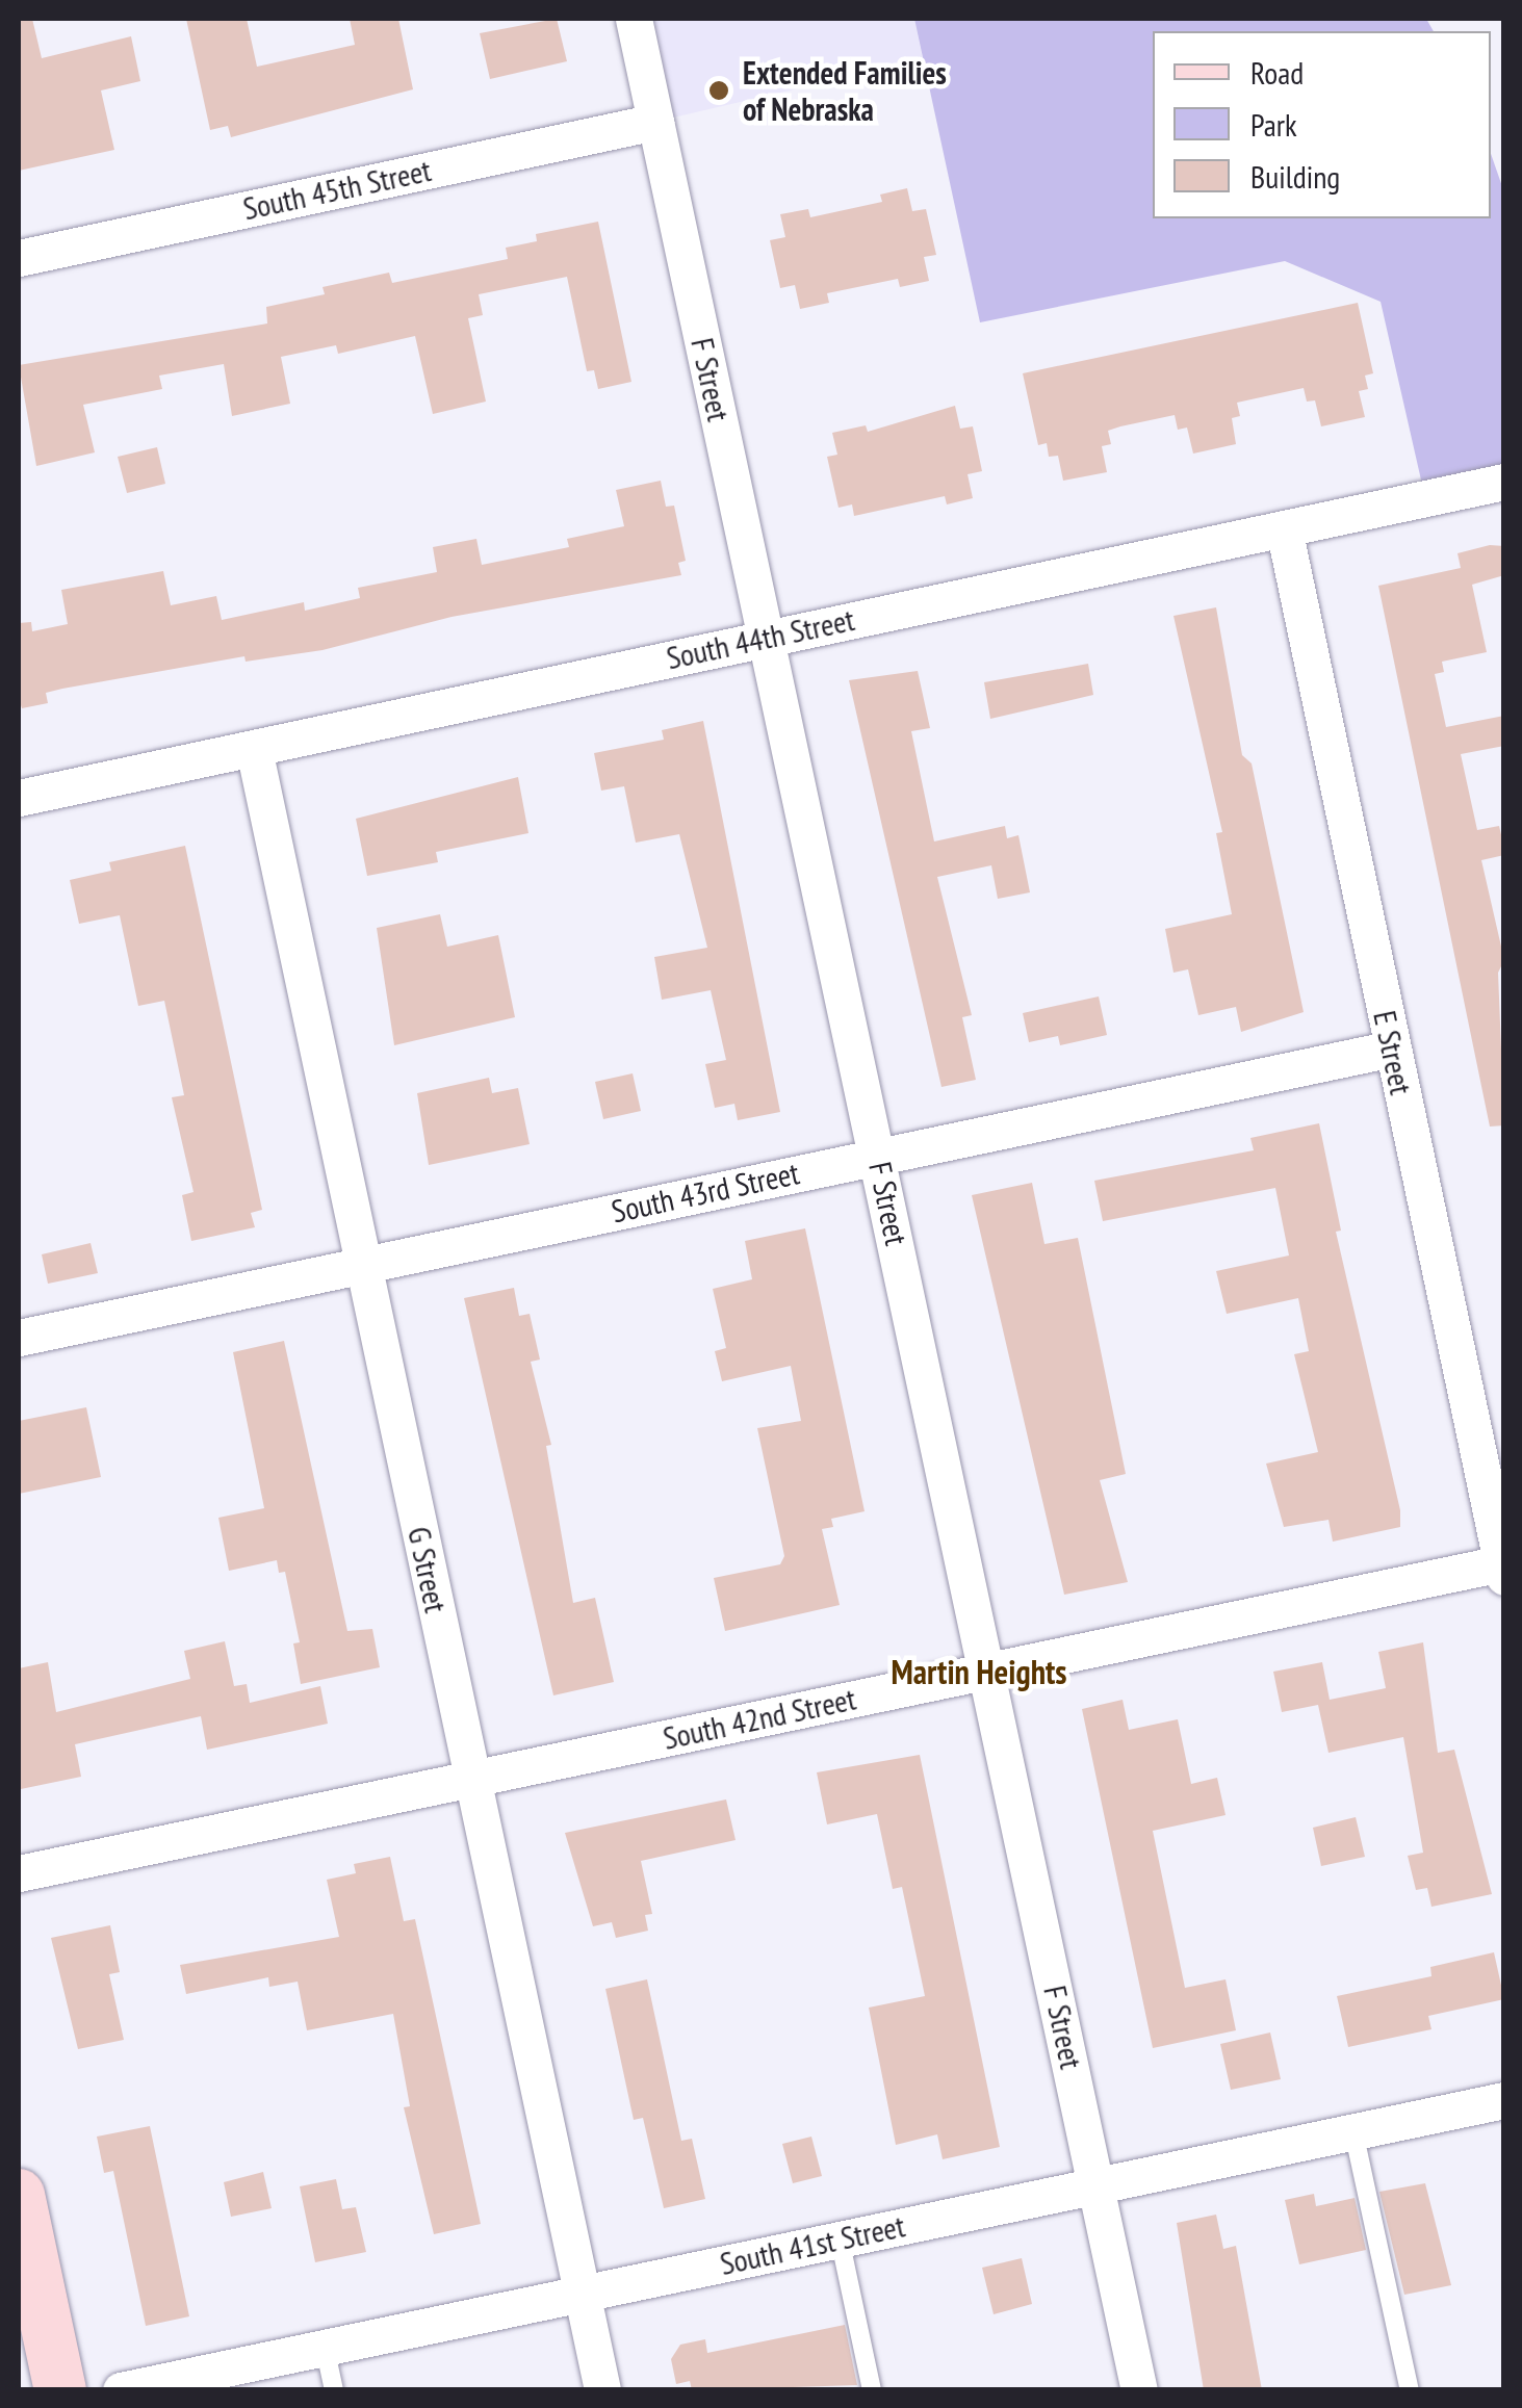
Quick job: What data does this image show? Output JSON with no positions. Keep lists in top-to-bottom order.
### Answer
{
  "streets": {
    "street": [
      "South 45th Street",
      "F Street",
      "South 44th Street",
      "E Street",
      "South 43rd Street",
      "G Street",
      "South 42nd Street",
      "South 41st Street"
    ]
  },
  "crossings": [
    ["South 45th Street", "F Street"],
    ["F Street", "South 44th Street"],
    ["F Street", "South 43rd Street"],
    ["F Street", "South 42nd Street"],
    ["F Street", "South 41st Street"],
    ["South 44th Street", "E Street"],
    ["South 44th Street", "G Street"],
    ["E Street", "South 43rd Street"],
    ["E Street", "South 42nd Street"],
    ["South 43rd Street", "G Street"],
    ["G Street", "South 42nd Street"],
    ["G Street", "South 41st Street"]
  ],
  "districts": ["Martin Heights"],
  "places": ["Extended Families of Nebraska"],
  "legend": ["Road", "Park", "Building"]
}
